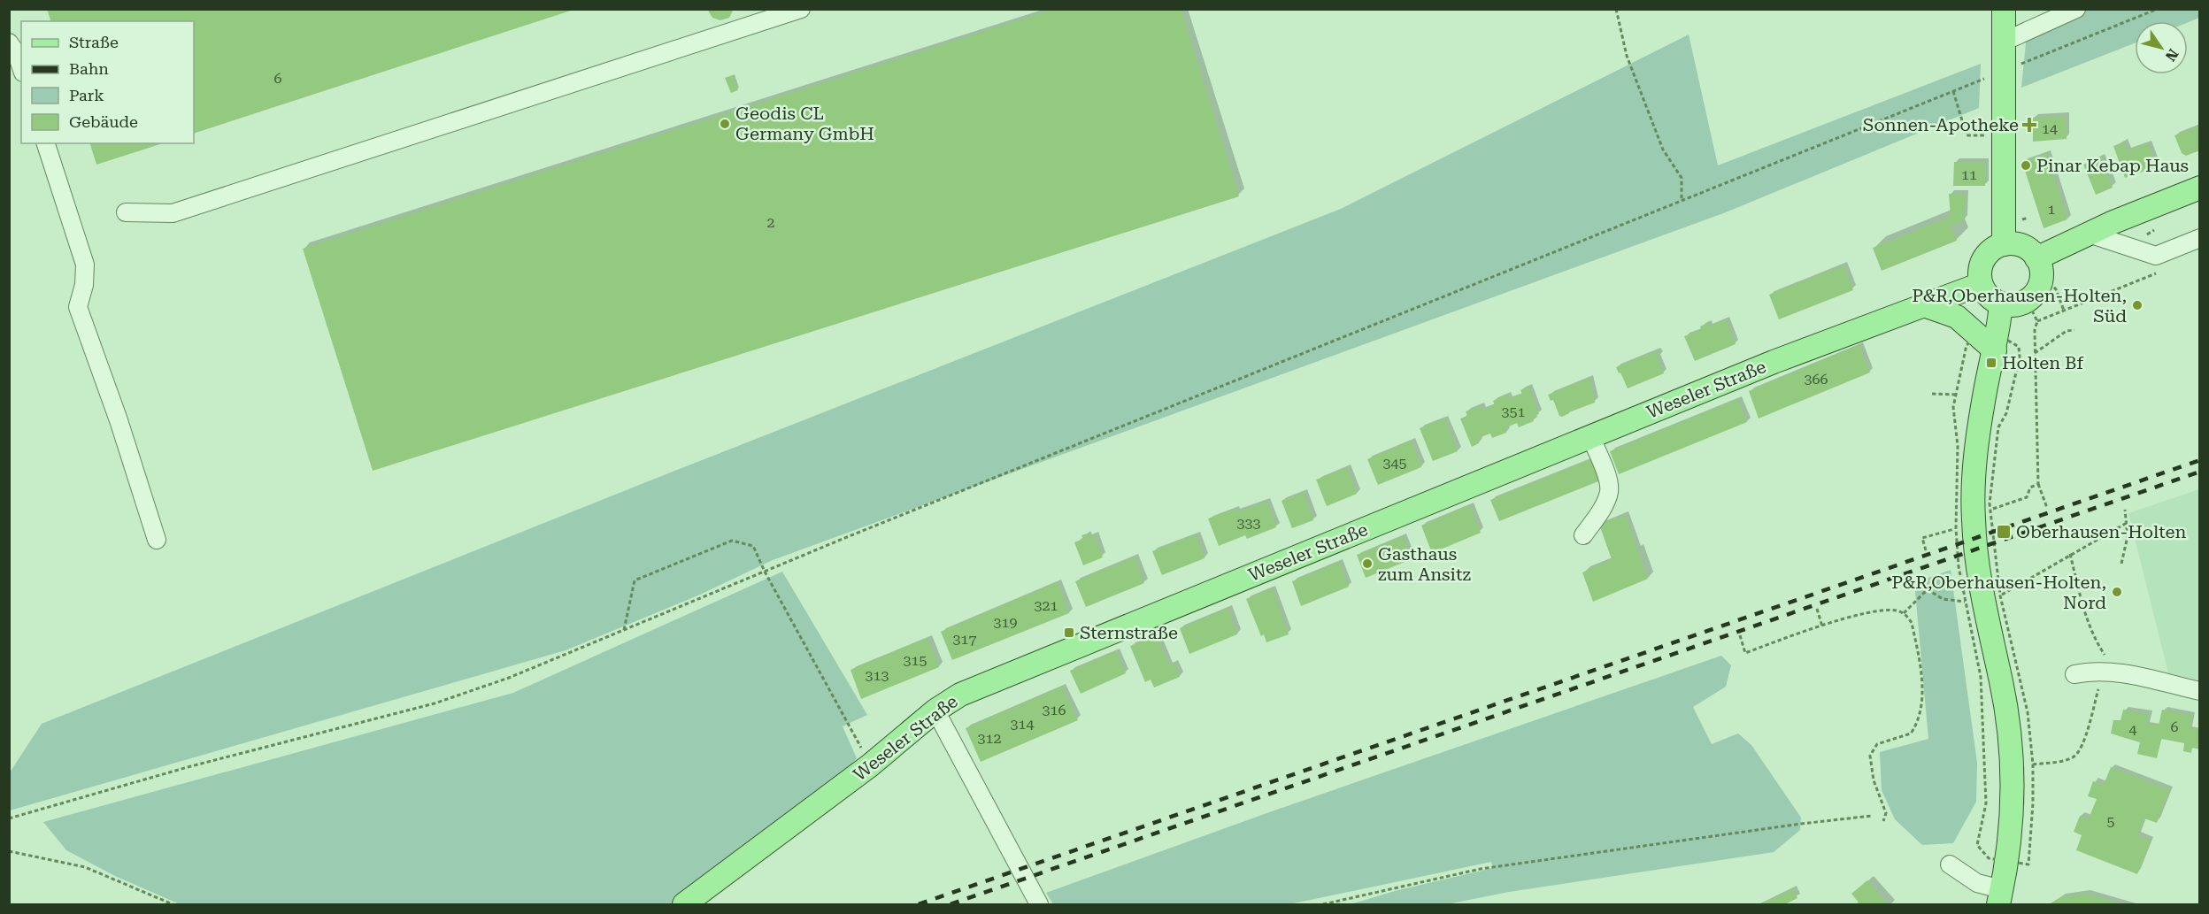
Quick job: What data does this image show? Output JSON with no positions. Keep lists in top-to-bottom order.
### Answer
{
  "streets": {
    "main road": ["Weseler Straße"]
  },
  "places": {
    "other": [
      "Geodis CL Germany GmbH",
      "Pinar Kebap Haus",
      "P&R,Oberhausen-Holten, Süd",
      "Gasthaus zum Ansitz",
      "P&R,Oberhausen-Holten, Nord"
    ],
    "health": ["Sonnen-Apotheke"],
    "transit": ["Holten Bf", "Oberhausen-Holten", "Sternstraße"]
  },
  "house_numbers": [
    "6",
    "14",
    "11",
    "1",
    "2",
    "366",
    "351",
    "345",
    "333",
    "321",
    "319",
    "317",
    "315",
    "313",
    "316",
    "314",
    "6",
    "4",
    "312",
    "5"
  ],
  "legend": [
    "Straße",
    "Bahn",
    "Park",
    "Gebäude"
  ],
  "north": "bottom right"
}
